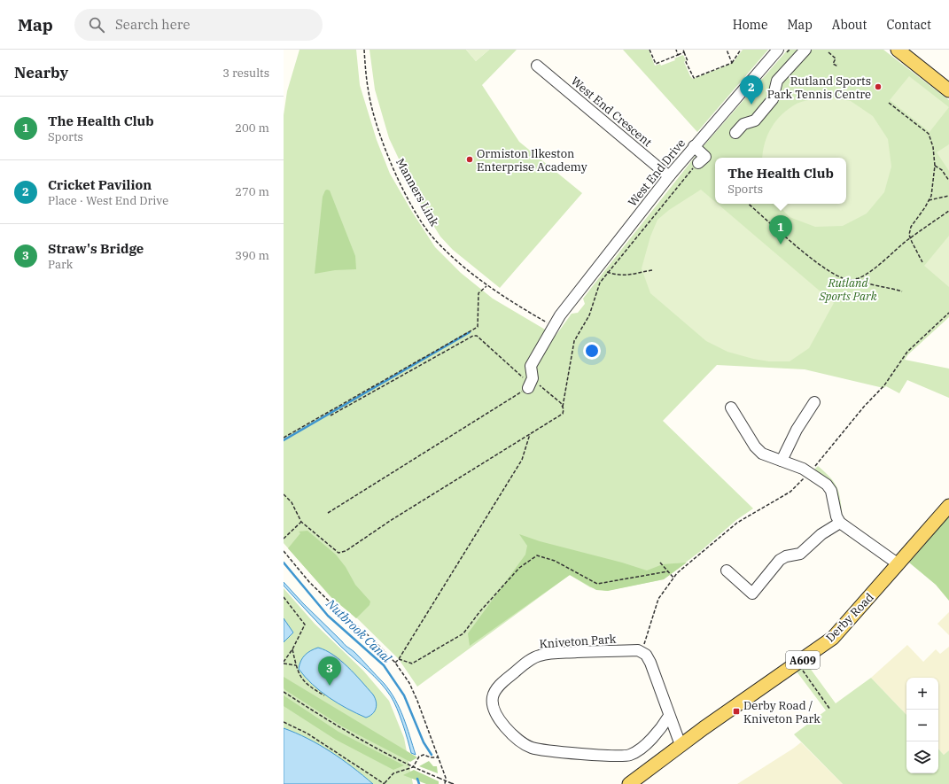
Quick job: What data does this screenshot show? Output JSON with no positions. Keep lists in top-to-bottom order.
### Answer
{
  "streets": {
    "main road": ["Derby Road", "A609"],
    "street": ["West End Crescent", "West End Drive", "Kniveton Park"],
    "path": ["Manners Link"]
  },
  "crossings": [
    ["West End Crescent", "West End Drive"],
    ["West End Drive", "Manners Link"]
  ],
  "water": ["Nutbrook Canal"],
  "parks": ["Rutland Sports Park"],
  "places": {
    "other": ["Rutland Sports Park Tennis Centre", "Ormiston Ilkeston Enterprise Academy"],
    "transit": ["Derby Road / Kniveton Park"]
  },
  "page": {
    "header": "Map",
    "search": "Search here",
    "nav": [
      "Home",
      "Map",
      "About",
      "Contact"
    ],
    "heading": ["Nearby", "3 results"],
    "pins": ["2", "1", "3"],
    "list": [
      {
        "mark": "1",
        "name": "The Health Club",
        "note": "Sports",
        "value": "200 m"
      },
      {
        "mark": "2",
        "name": "Cricket Pavilion",
        "note": "Place · West End Drive",
        "value": "270 m"
      },
      {
        "mark": "3",
        "name": "Straw's Bridge",
        "note": "Park",
        "value": "390 m"
      }
    ],
    "popup": ["The Health Club", "Sports"],
    "map_buttons": ["+", "−"]
  }
}
